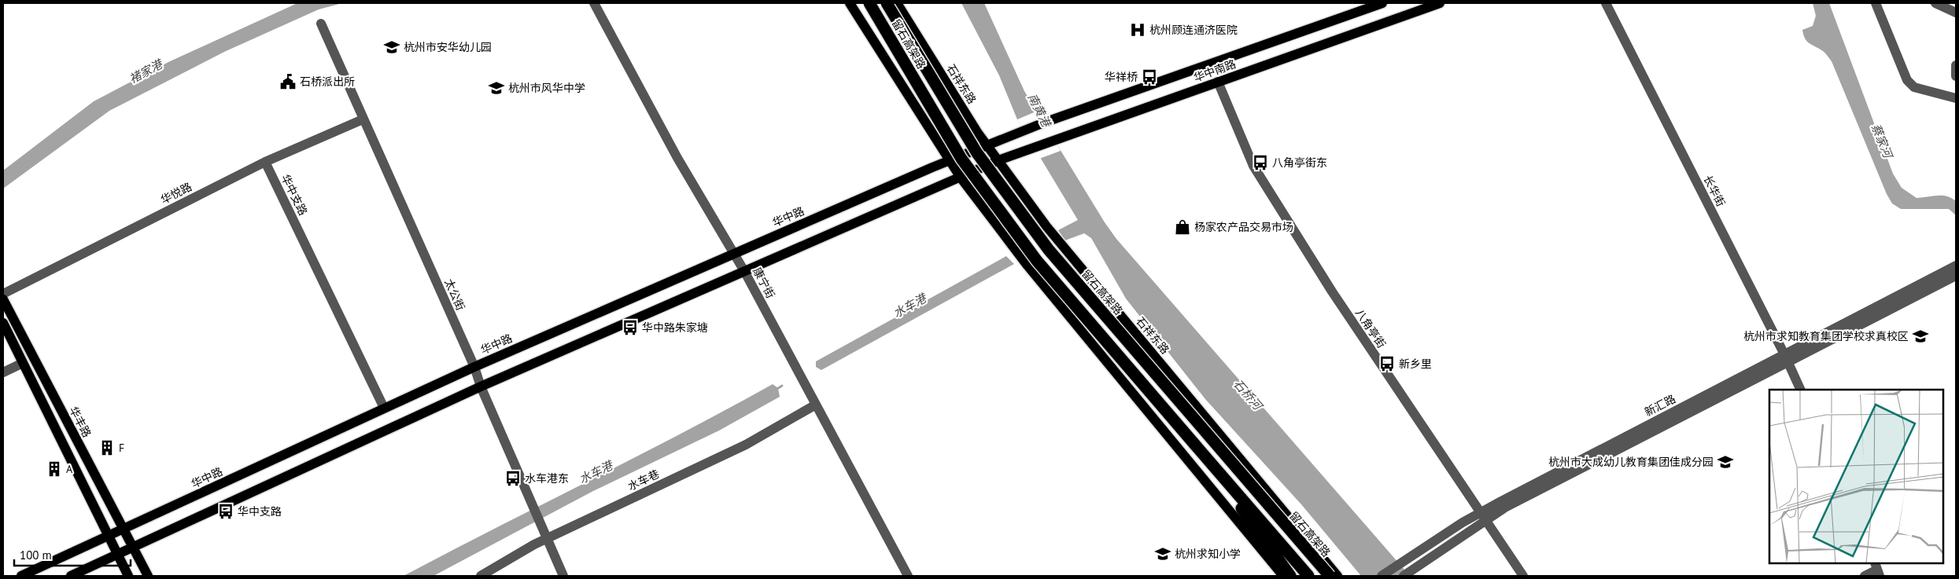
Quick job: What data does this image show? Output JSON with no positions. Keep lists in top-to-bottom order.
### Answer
{
  "streets": {
    "highway": ["留石高架路"],
    "main road": [
      "华中南路",
      "石祥东路",
      "华中路",
      "华丰路"
    ],
    "street": [
      "长华街",
      "华悦路",
      "华中支路",
      "康宁街",
      "太公街",
      "八角亭街",
      "新汇路",
      "水车巷"
    ]
  },
  "crossings": [
    ["华中南路", "石祥东路"],
    ["华中南路", "华中路"],
    ["华中南路", "八角亭街"],
    ["石祥东路", "华中路"],
    ["长华街", "新汇路"],
    ["华悦路", "华中支路"],
    ["华悦路", "太公街"],
    ["华中支路", "华中路"],
    ["华中路", "康宁街"],
    ["华中路", "太公街"],
    ["华中路", "华丰路"],
    ["康宁街", "水车巷"],
    ["太公街", "水车巷"],
    ["八角亭街", "新汇路"]
  ],
  "water": [
    "褚家港",
    "南黄港",
    "蔡家河",
    "水车港",
    "石桥河"
  ],
  "places": {
    "hospital": ["杭州顾连通济医院"],
    "school or university": [
      "杭州市安华幼儿园",
      "杭州市风华中学",
      "杭州市求知教育集团学校求真校区",
      "杭州市大成幼儿教育集团佳成分园",
      "杭州求知小学"
    ],
    "bus stop": [
      "华祥桥",
      "八角亭街东",
      "华中路朱家塘",
      "新乡里",
      "水车港东",
      "华中支路"
    ],
    "public building": ["石桥派出所"],
    "shop": ["杨家农产品交易市场"],
    "building": ["F", "A"]
  },
  "scale_bar": "100 m"
}
